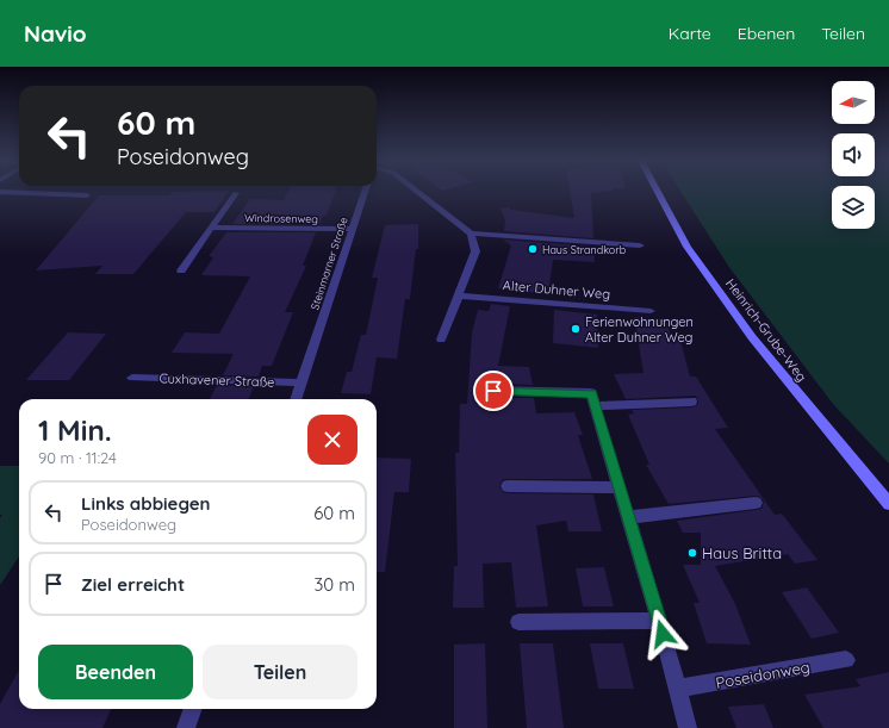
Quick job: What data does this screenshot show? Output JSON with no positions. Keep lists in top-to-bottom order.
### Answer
{
  "streets": {
    "street": [
      "Windrosenweg",
      "Steinmarner Straße",
      "Alter Duhner Weg",
      "Heinrich-Grube-Weg",
      "Cuxhavener Straße",
      "Poseidonweg"
    ]
  },
  "crossings": [
    ["Windrosenweg", "Steinmarner Straße"],
    ["Steinmarner Straße", "Cuxhavener Straße"]
  ],
  "places": ["Haus Strandkorb", "Ferienwohnungen Alter Duhner Weg", "Haus Britta"],
  "north": "left",
  "page": {
    "header": "Navio",
    "nav": ["Karte", "Ebenen", "Teilen"],
    "turn": ["60 m", "Poseidonweg"],
    "heading": ["1 Min.", "90 m · 11:24"],
    "list": [
      {
        "name": "Links abbiegen",
        "note": "Poseidonweg",
        "value": "60 m"
      },
      {
        "name": "Ziel erreicht",
        "value": "30 m"
      }
    ],
    "buttons": ["Beenden", "Teilen"]
  }
}
